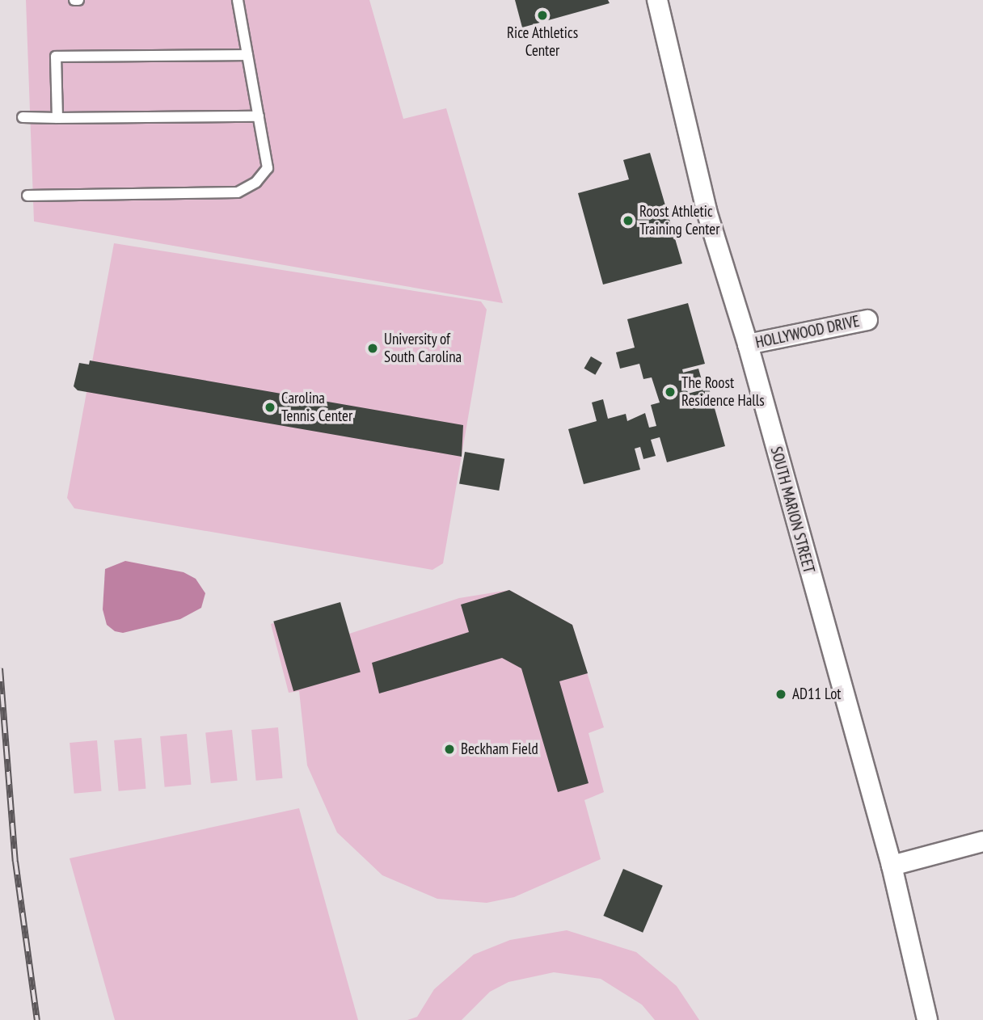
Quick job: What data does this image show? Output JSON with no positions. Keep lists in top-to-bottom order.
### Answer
{
  "streets": {
    "street": ["HOLLYWOOD DRIVE", "SOUTH MARION STREET"]
  },
  "crossings": [
    ["HOLLYWOOD DRIVE", "SOUTH MARION STREET"]
  ],
  "places": [
    "Rice Athletics Center",
    "Roost Athletic Training Center",
    "University of South Carolina",
    "The Roost Residence Halls",
    "Carolina Tennis Center",
    "AD11 Lot",
    "Beckham Field"
  ]
}
